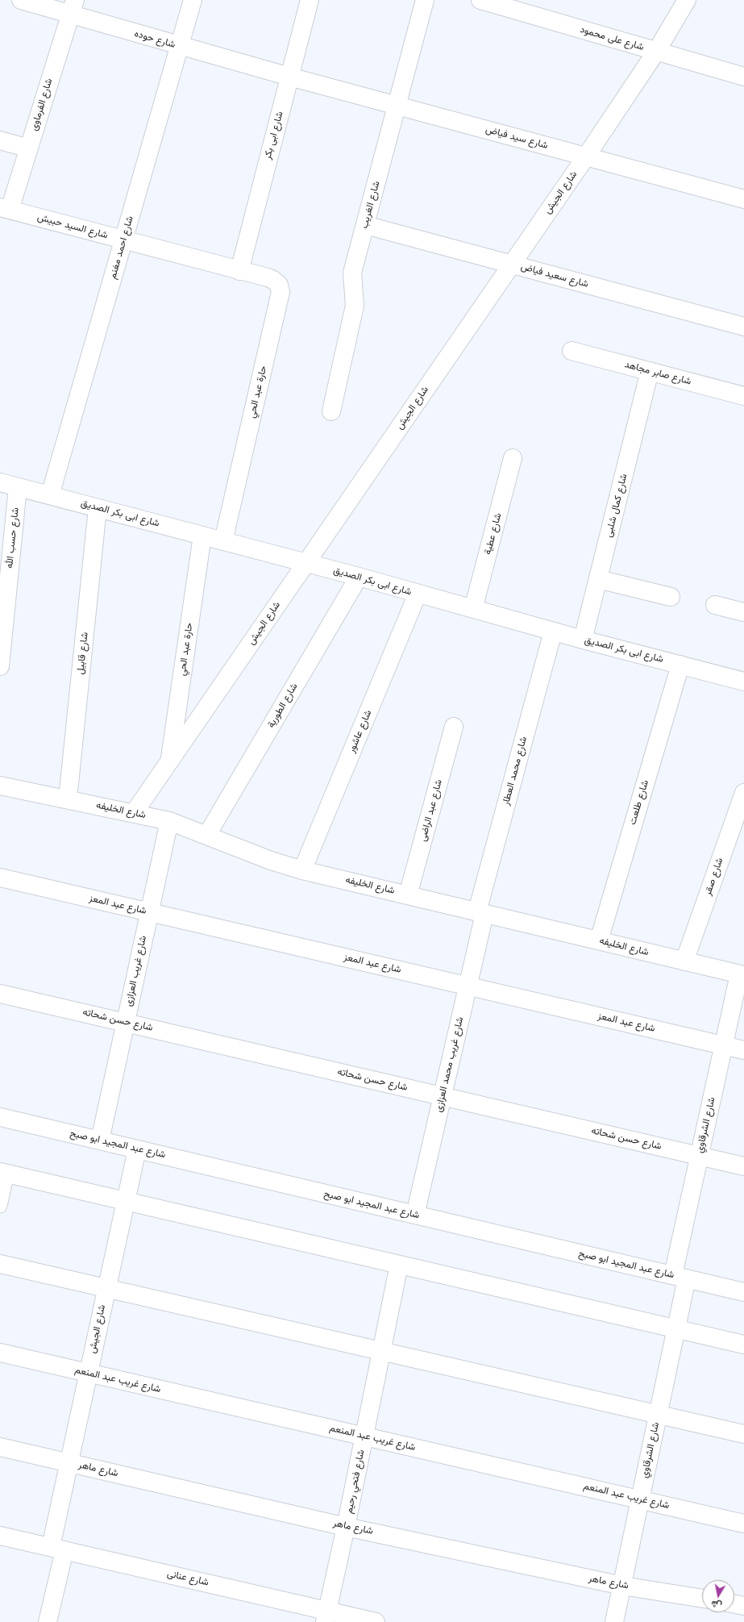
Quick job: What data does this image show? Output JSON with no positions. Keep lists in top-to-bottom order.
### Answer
{
  "streets": {
    "street": [
      "شارع على محمود",
      "شارع حوده",
      "شارع الفرماوى",
      "شارع ابى بكر",
      "شارع سيد فياض",
      "شارع الجيش",
      "شارع الغريب",
      "شارع السيد حبيش",
      "شارع احمد مغنم",
      "شارع سعيد فياض",
      "شارع صابر مجاهد",
      "حارة عبد الحي",
      "شارع كمال شلبى",
      "شارع ابى بكر الصديق",
      "شارع عطية",
      "شارع حسب الله",
      "شارع قابيل",
      "شارع الطورية",
      "شارع عاشور",
      "شارع محمد العطار",
      "شارع طلعت",
      "شارع الخليفه",
      "شارع عبد الراضى",
      "شارع صقر",
      "شارع عبد المعز",
      "شارع غريب العزازى",
      "شارع حسن شحاته",
      "شارع غريب محمد العزازى",
      "شارع الشرقاوي",
      "شارع عبد المجيد ابو صبح",
      "شارع غريب عبد المنعم",
      "شارع ماهر",
      "شارع فتحي رحيم",
      "شارع عنانى"
    ]
  },
  "crossings": [
    ["شارع على محمود", "شارع الجيش"],
    ["شارع حوده", "شارع الفرماوى"],
    ["شارع حوده", "شارع ابى بكر"],
    ["شارع حوده", "شارع سيد فياض"],
    ["شارع حوده", "شارع احمد مغنم"],
    ["شارع الفرماوى", "شارع السيد حبيش"],
    ["شارع ابى بكر", "شارع سيد فياض"],
    ["شارع ابى بكر", "شارع السيد حبيش"],
    ["شارع ابى بكر", "حارة عبد الحي"],
    ["شارع سيد فياض", "شارع الجيش"],
    ["شارع سيد فياض", "شارع الغريب"],
    ["شارع الجيش", "شارع سعيد فياض"],
    ["شارع الجيش", "حارة عبد الحي"],
    ["شارع الجيش", "شارع ابى بكر الصديق"],
    ["شارع الجيش", "شارع الخليفه"],
    ["شارع الجيش", "شارع عبد المجيد ابو صبح"],
    ["شارع الجيش", "شارع غريب عبد المنعم"],
    ["شارع الجيش", "شارع ماهر"],
    ["شارع الجيش", "شارع عنانى"],
    ["شارع الغريب", "شارع سعيد فياض"],
    ["شارع السيد حبيش", "شارع احمد مغنم"],
    ["شارع السيد حبيش", "حارة عبد الحي"],
    ["شارع احمد مغنم", "شارع ابى بكر الصديق"],
    ["شارع صابر مجاهد", "شارع كمال شلبى"],
    ["حارة عبد الحي", "شارع ابى بكر الصديق"],
    ["شارع كمال شلبى", "شارع ابى بكر الصديق"],
    ["شارع ابى بكر الصديق", "شارع عطية"],
    ["شارع ابى بكر الصديق", "شارع حسب الله"],
    ["شارع ابى بكر الصديق", "شارع قابيل"],
    ["شارع ابى بكر الصديق", "شارع الطورية"],
    ["شارع ابى بكر الصديق", "شارع عاشور"],
    ["شارع ابى بكر الصديق", "شارع محمد العطار"],
    ["شارع ابى بكر الصديق", "شارع طلعت"],
    ["شارع قابيل", "شارع الخليفه"],
    ["شارع الطورية", "شارع الخليفه"],
    ["شارع عاشور", "شارع الخليفه"],
    ["شارع محمد العطار", "شارع الخليفه"],
    ["شارع محمد العطار", "شارع غريب محمد العزازى"],
    ["شارع طلعت", "شارع الخليفه"],
    ["شارع الخليفه", "شارع عبد الراضى"],
    ["شارع الخليفه", "شارع صقر"],
    ["شارع الخليفه", "شارع غريب العزازى"],
    ["شارع الخليفه", "شارع غريب محمد العزازى"],
    ["شارع الخليفه", "شارع الشرقاوي"],
    ["شارع عبد المعز", "شارع غريب العزازى"],
    ["شارع عبد المعز", "شارع غريب محمد العزازى"],
    ["شارع عبد المعز", "شارع الشرقاوي"],
    ["شارع غريب العزازى", "شارع حسن شحاته"],
    ["شارع غريب العزازى", "شارع عبد المجيد ابو صبح"],
    ["شارع حسن شحاته", "شارع غريب محمد العزازى"],
    ["شارع حسن شحاته", "شارع الشرقاوي"],
    ["شارع غريب محمد العزازى", "شارع عبد المجيد ابو صبح"],
    ["شارع الشرقاوي", "شارع عبد المجيد ابو صبح"],
    ["شارع الشرقاوي", "شارع غريب عبد المنعم"],
    ["شارع الشرقاوي", "شارع ماهر"],
    ["شارع غريب عبد المنعم", "شارع فتحي رحيم"],
    ["شارع ماهر", "شارع فتحي رحيم"],
    ["شارع فتحي رحيم", "شارع عنانى"]
  ],
  "north": "bottom"
}
